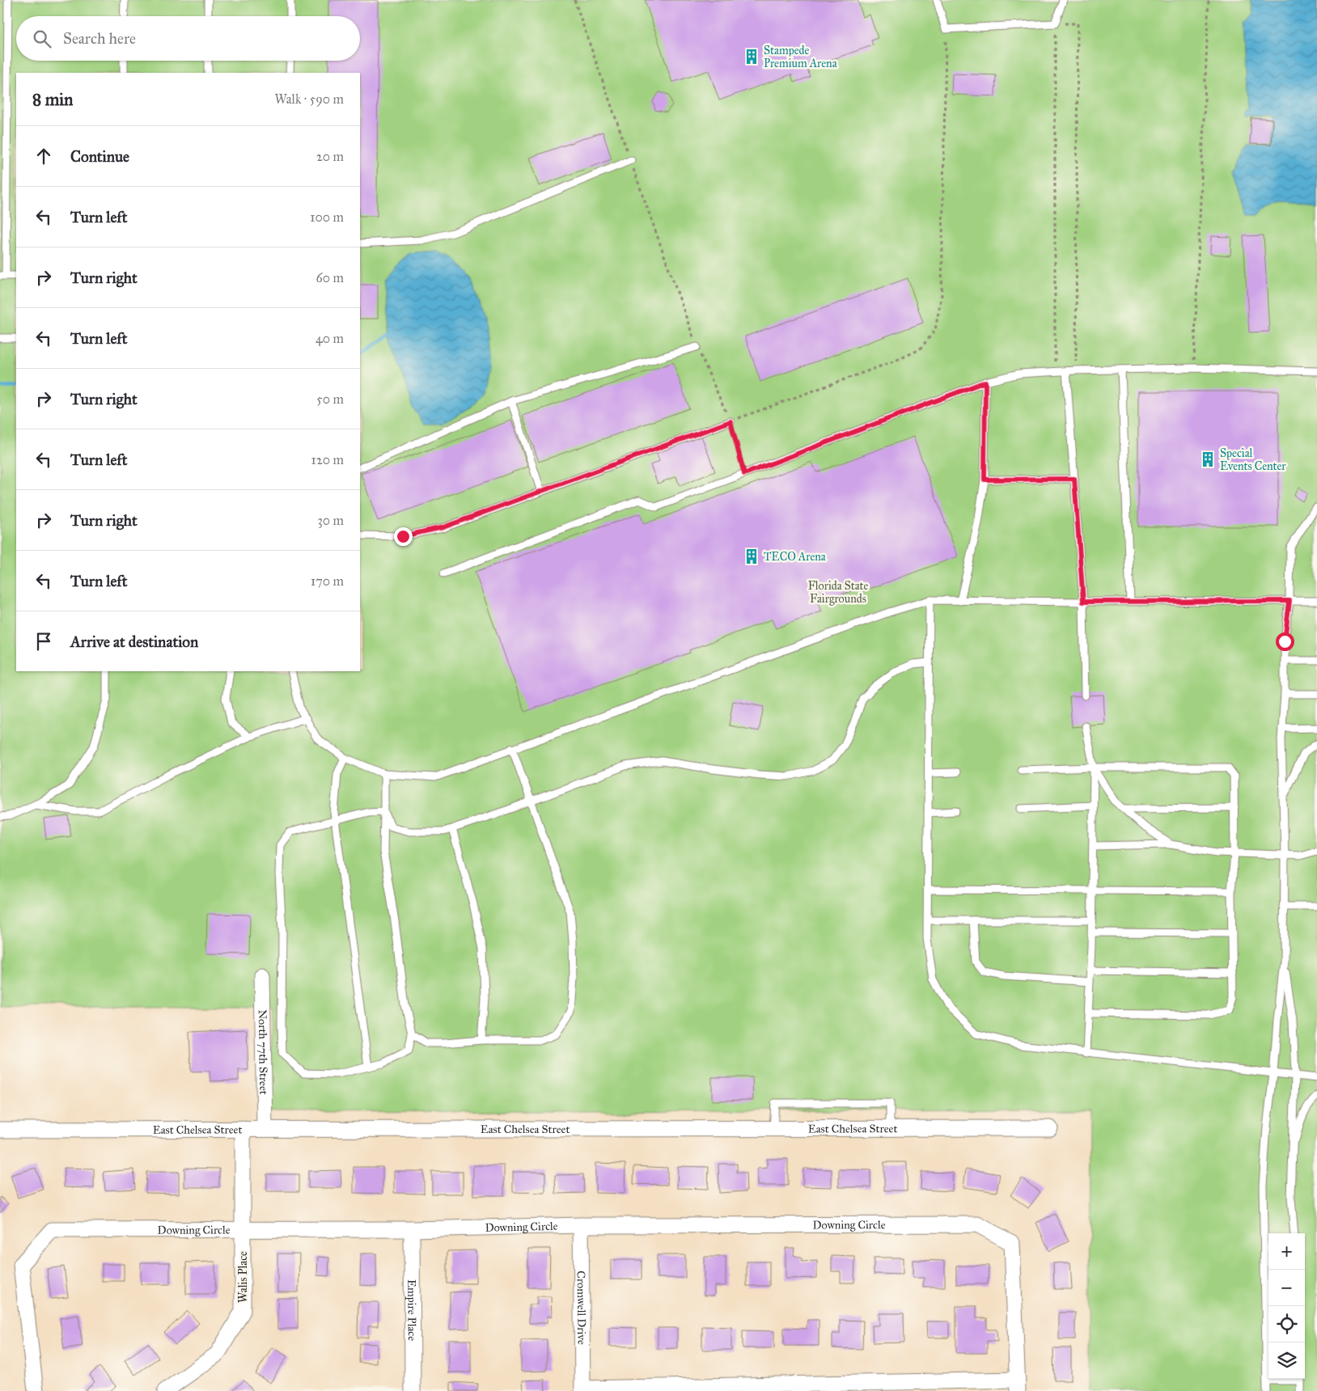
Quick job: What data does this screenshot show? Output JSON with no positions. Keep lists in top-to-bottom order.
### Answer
{
  "streets": {
    "street": [
      "North 77th Street",
      "East Chelsea Street",
      "Downing Circle",
      "Walis Place",
      "Cromwell Drive",
      "Empire Place"
    ]
  },
  "crossings": [
    ["North 77th Street", "East Chelsea Street"],
    ["East Chelsea Street", "Walis Place"],
    ["Downing Circle", "Walis Place"],
    ["Downing Circle", "Cromwell Drive"],
    ["Downing Circle", "Empire Place"]
  ],
  "parks": ["Florida State Fairgrounds"],
  "places": {
    "building": ["Stampede Premium Arena", "Special Events Center", "TECO Arena"]
  },
  "page": {
    "search": "Search here",
    "heading": ["8 min", "Walk · 590 m"],
    "list": [
      ["Continue", "20 m"],
      ["Turn left", "100 m"],
      ["Turn right", "60 m"],
      ["Turn left", "40 m"],
      ["Turn right", "50 m"],
      ["Turn left", "120 m"],
      ["Turn right", "30 m"],
      ["Turn left", "170 m"],
      "Arrive at destination"
    ],
    "map_buttons": ["+", "−"]
  }
}
